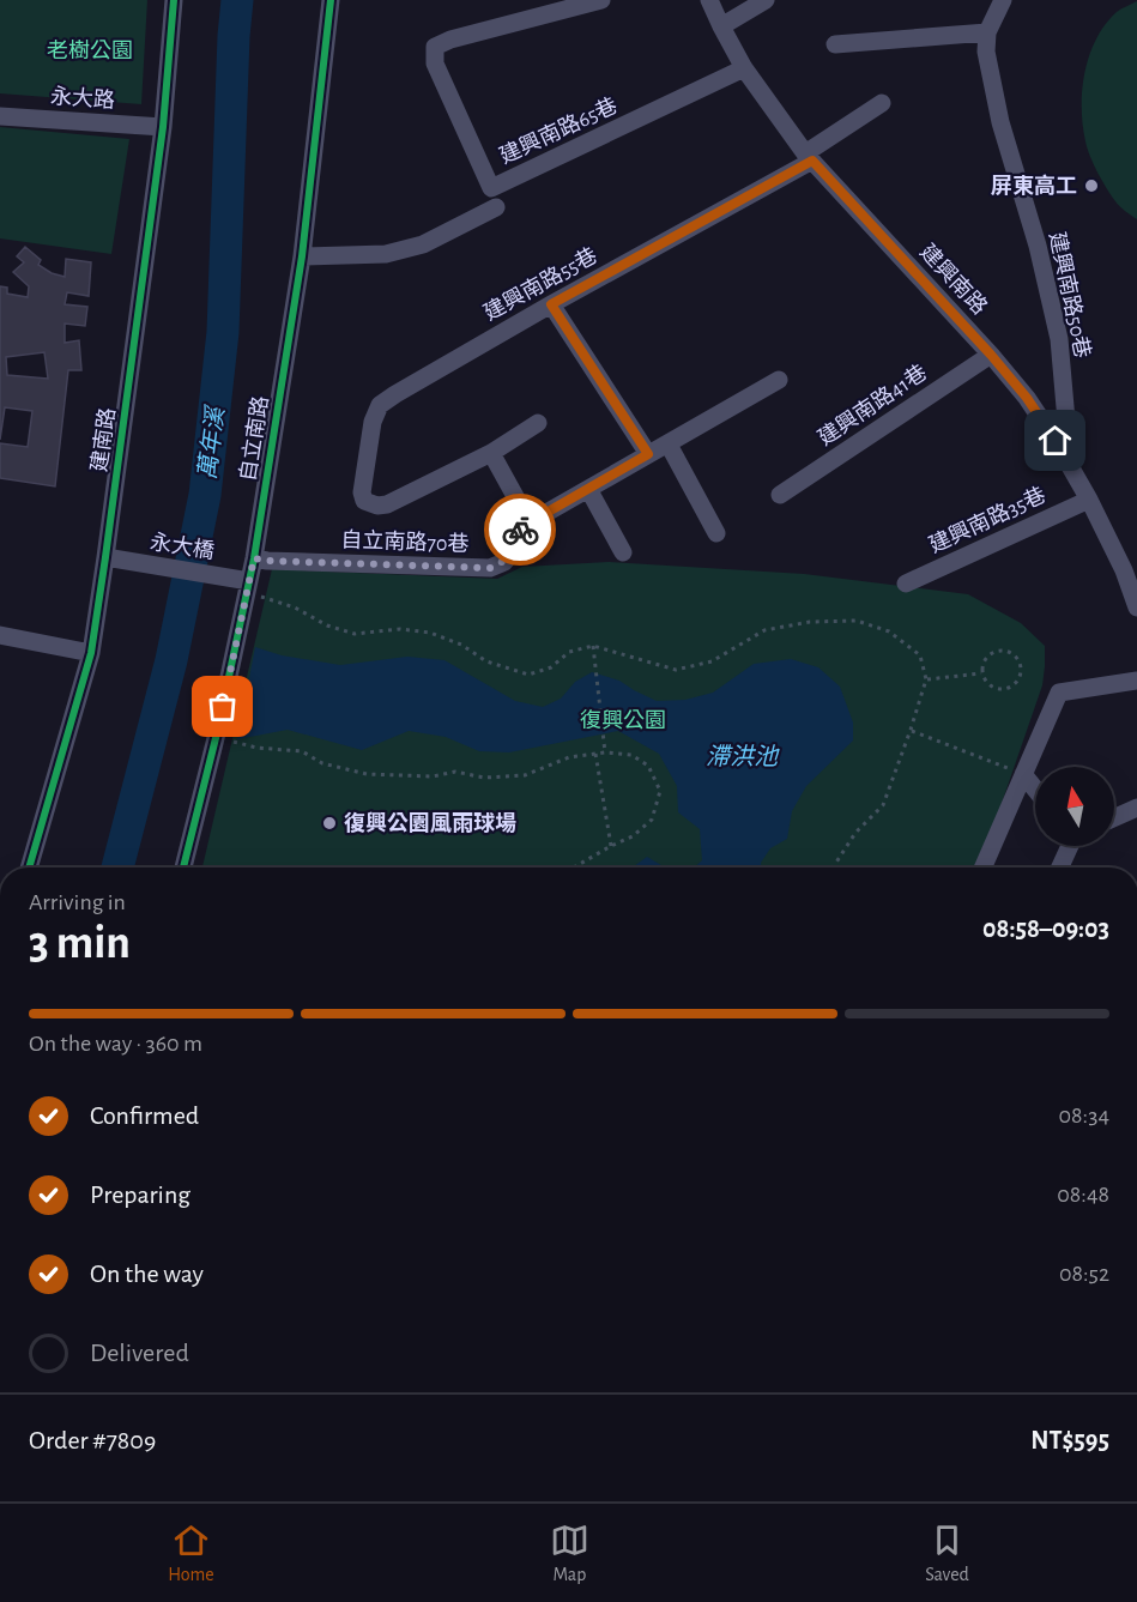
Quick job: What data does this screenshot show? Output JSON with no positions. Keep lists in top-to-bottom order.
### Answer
{
  "streets": {
    "street": [
      "永大路",
      "建興南路65巷",
      "建興南路",
      "建興南路55巷",
      "建興南路50巷",
      "建興南路41巷",
      "自立南路",
      "建南路",
      "建興南路35巷",
      "自立南路70巷",
      "永大橋"
    ]
  },
  "crossings": [
    ["永大路", "建南路"],
    ["建興南路65巷", "建興南路"],
    ["建興南路", "建興南路55巷"],
    ["建興南路", "建興南路50巷"],
    ["建興南路", "建興南路41巷"],
    ["建興南路", "建興南路35巷"],
    ["建興南路55巷", "自立南路70巷"],
    ["自立南路", "自立南路70巷"],
    ["自立南路", "永大橋"],
    ["建南路", "永大橋"]
  ],
  "water": ["萬年溪", "滯洪池"],
  "parks": ["老樹公園", "復興公園"],
  "places": ["屏東高工", "復興公園風雨球場"],
  "north": "top",
  "page": {
    "heading": ["3 min", "Arriving in", "08:58–09:03"],
    "panel": ["Order #7809", "NT$595"],
    "bar": "On the way · 360 m",
    "list": [
      ["Confirmed", "08:34"],
      ["Preparing", "08:48"],
      ["On the way", "08:52"],
      "Delivered"
    ],
    "tabs": ["Home", "Map", "Saved"]
  }
}
